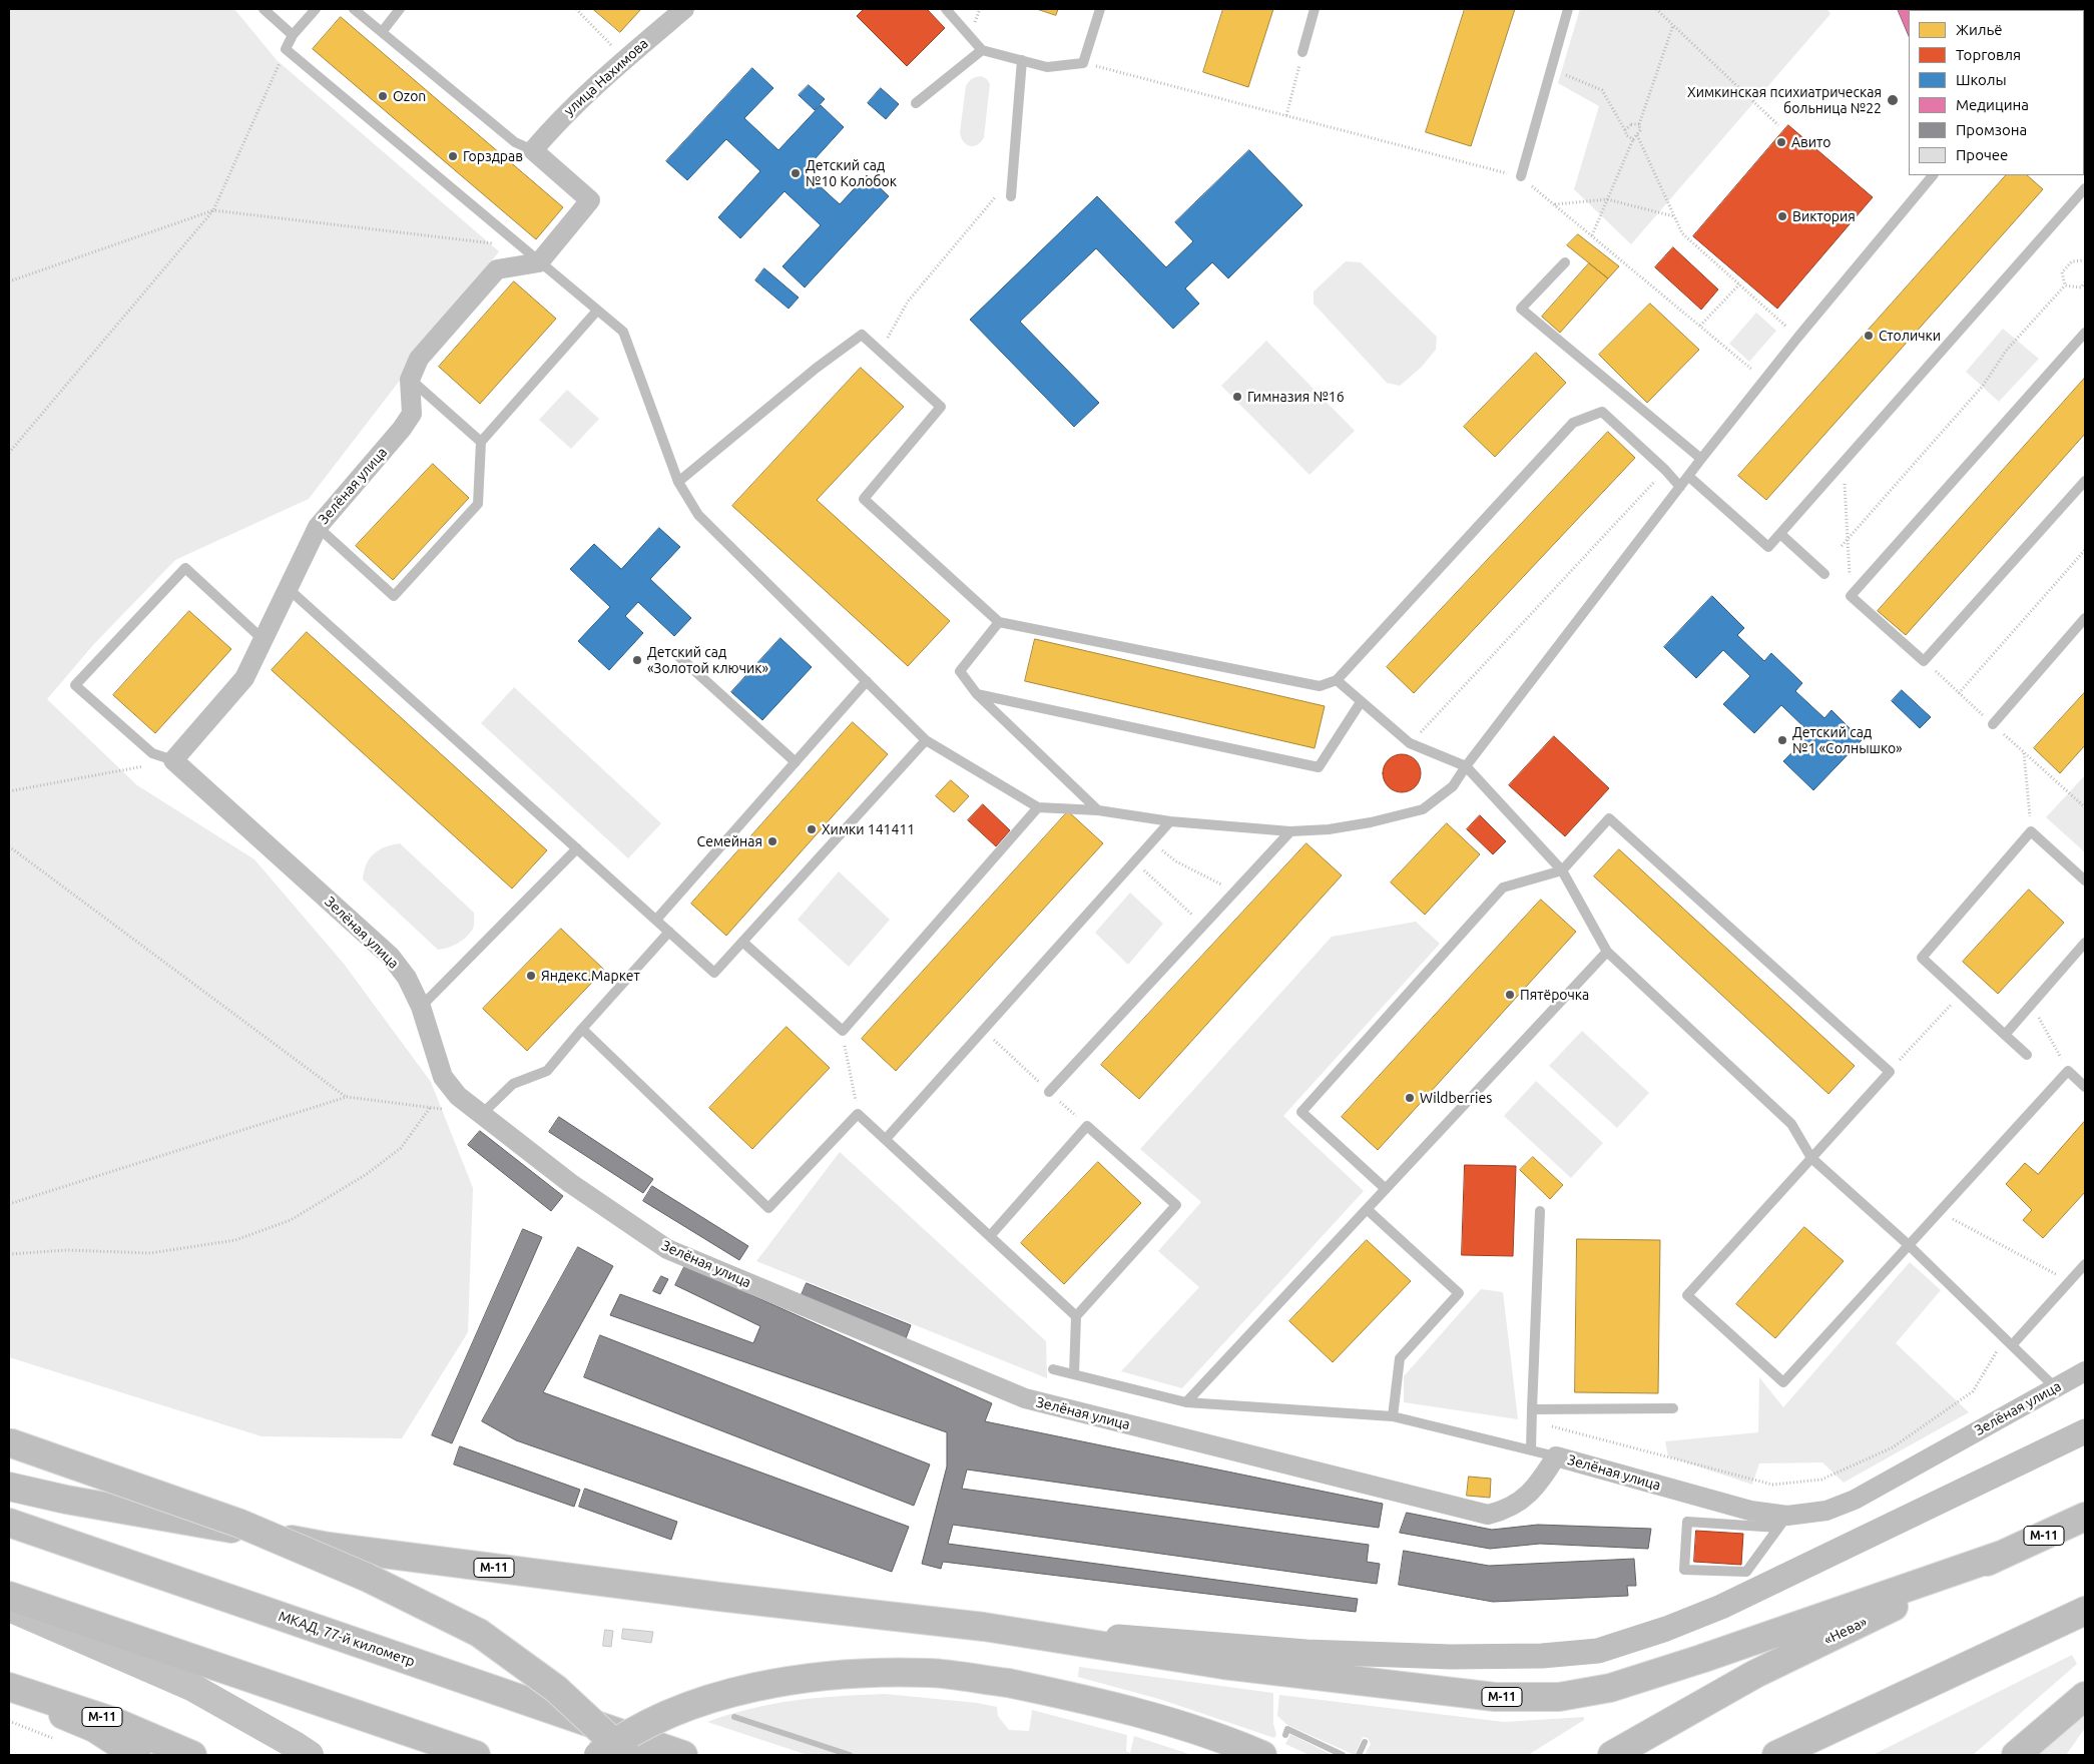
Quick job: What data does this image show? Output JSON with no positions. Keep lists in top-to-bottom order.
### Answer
{
  "streets": {
    "main road": ["М-11", "«Нева»", "МКАД, 77-й километр"],
    "street": ["улица Нахимова", "Зелёная улица"]
  },
  "crossings": [
    ["М-11", "«Нева»"]
  ],
  "places": [
    "Ozon",
    "Химкинская психиатрическая больница №22",
    "Авито",
    "Горздрав",
    "Детский сад №10 Колобок",
    "Виктория",
    "Столички",
    "Гимназия №16",
    "Детский сад «Золотой ключик»",
    "Детский сад №1 «Солнышко»",
    "Химки 141411",
    "Семейная",
    "Яндекс.Маркет",
    "Пятёрочка",
    "Wildberries"
  ],
  "legend": [
    "Жильё",
    "Торговля",
    "Школы",
    "Медицина",
    "Промзона",
    "Прочее"
  ]
}
